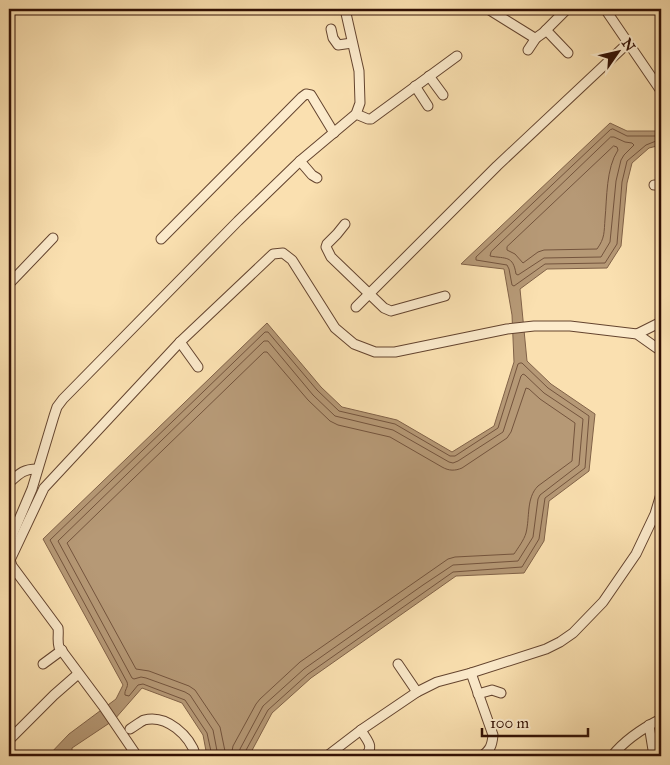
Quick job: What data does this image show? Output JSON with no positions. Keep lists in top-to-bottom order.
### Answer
{
  "scale_bar": "100 m",
  "north": "top right"
}
